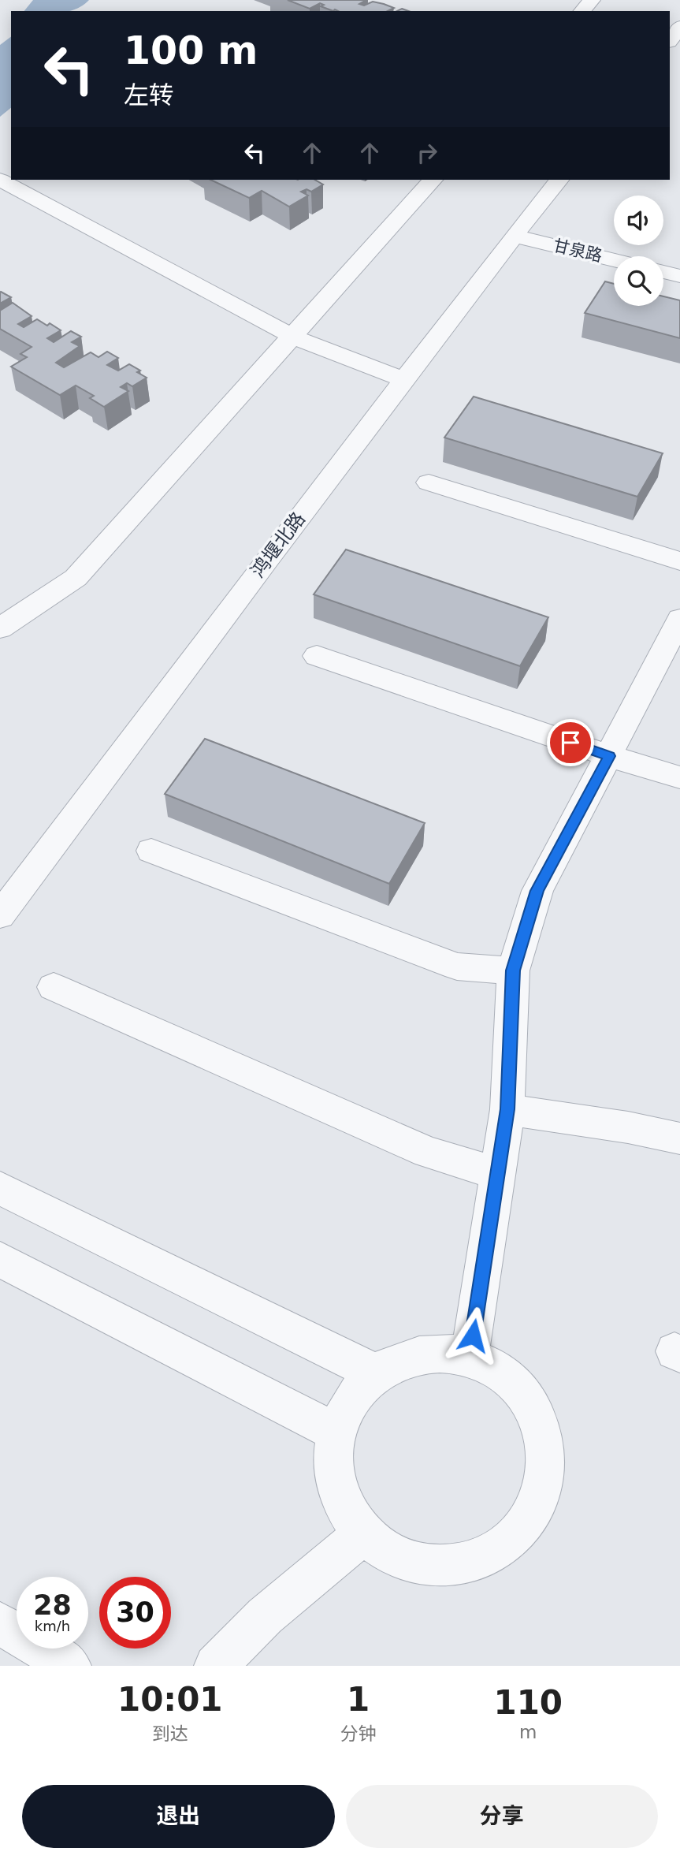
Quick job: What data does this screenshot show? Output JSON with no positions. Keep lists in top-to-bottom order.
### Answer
{
  "streets": {
    "street": ["甘泉路", "鸿堰北路"]
  },
  "crossings": [
    ["甘泉路", "鸿堰北路"]
  ],
  "page": {
    "turn": ["100 m", "左转"],
    "speed": "28 km/h",
    "limit": "30",
    "eta": [
      "10:01",
      "到达",
      "1",
      "分钟",
      "110",
      "m"
    ],
    "buttons": ["退出", "分享"]
  }
}
